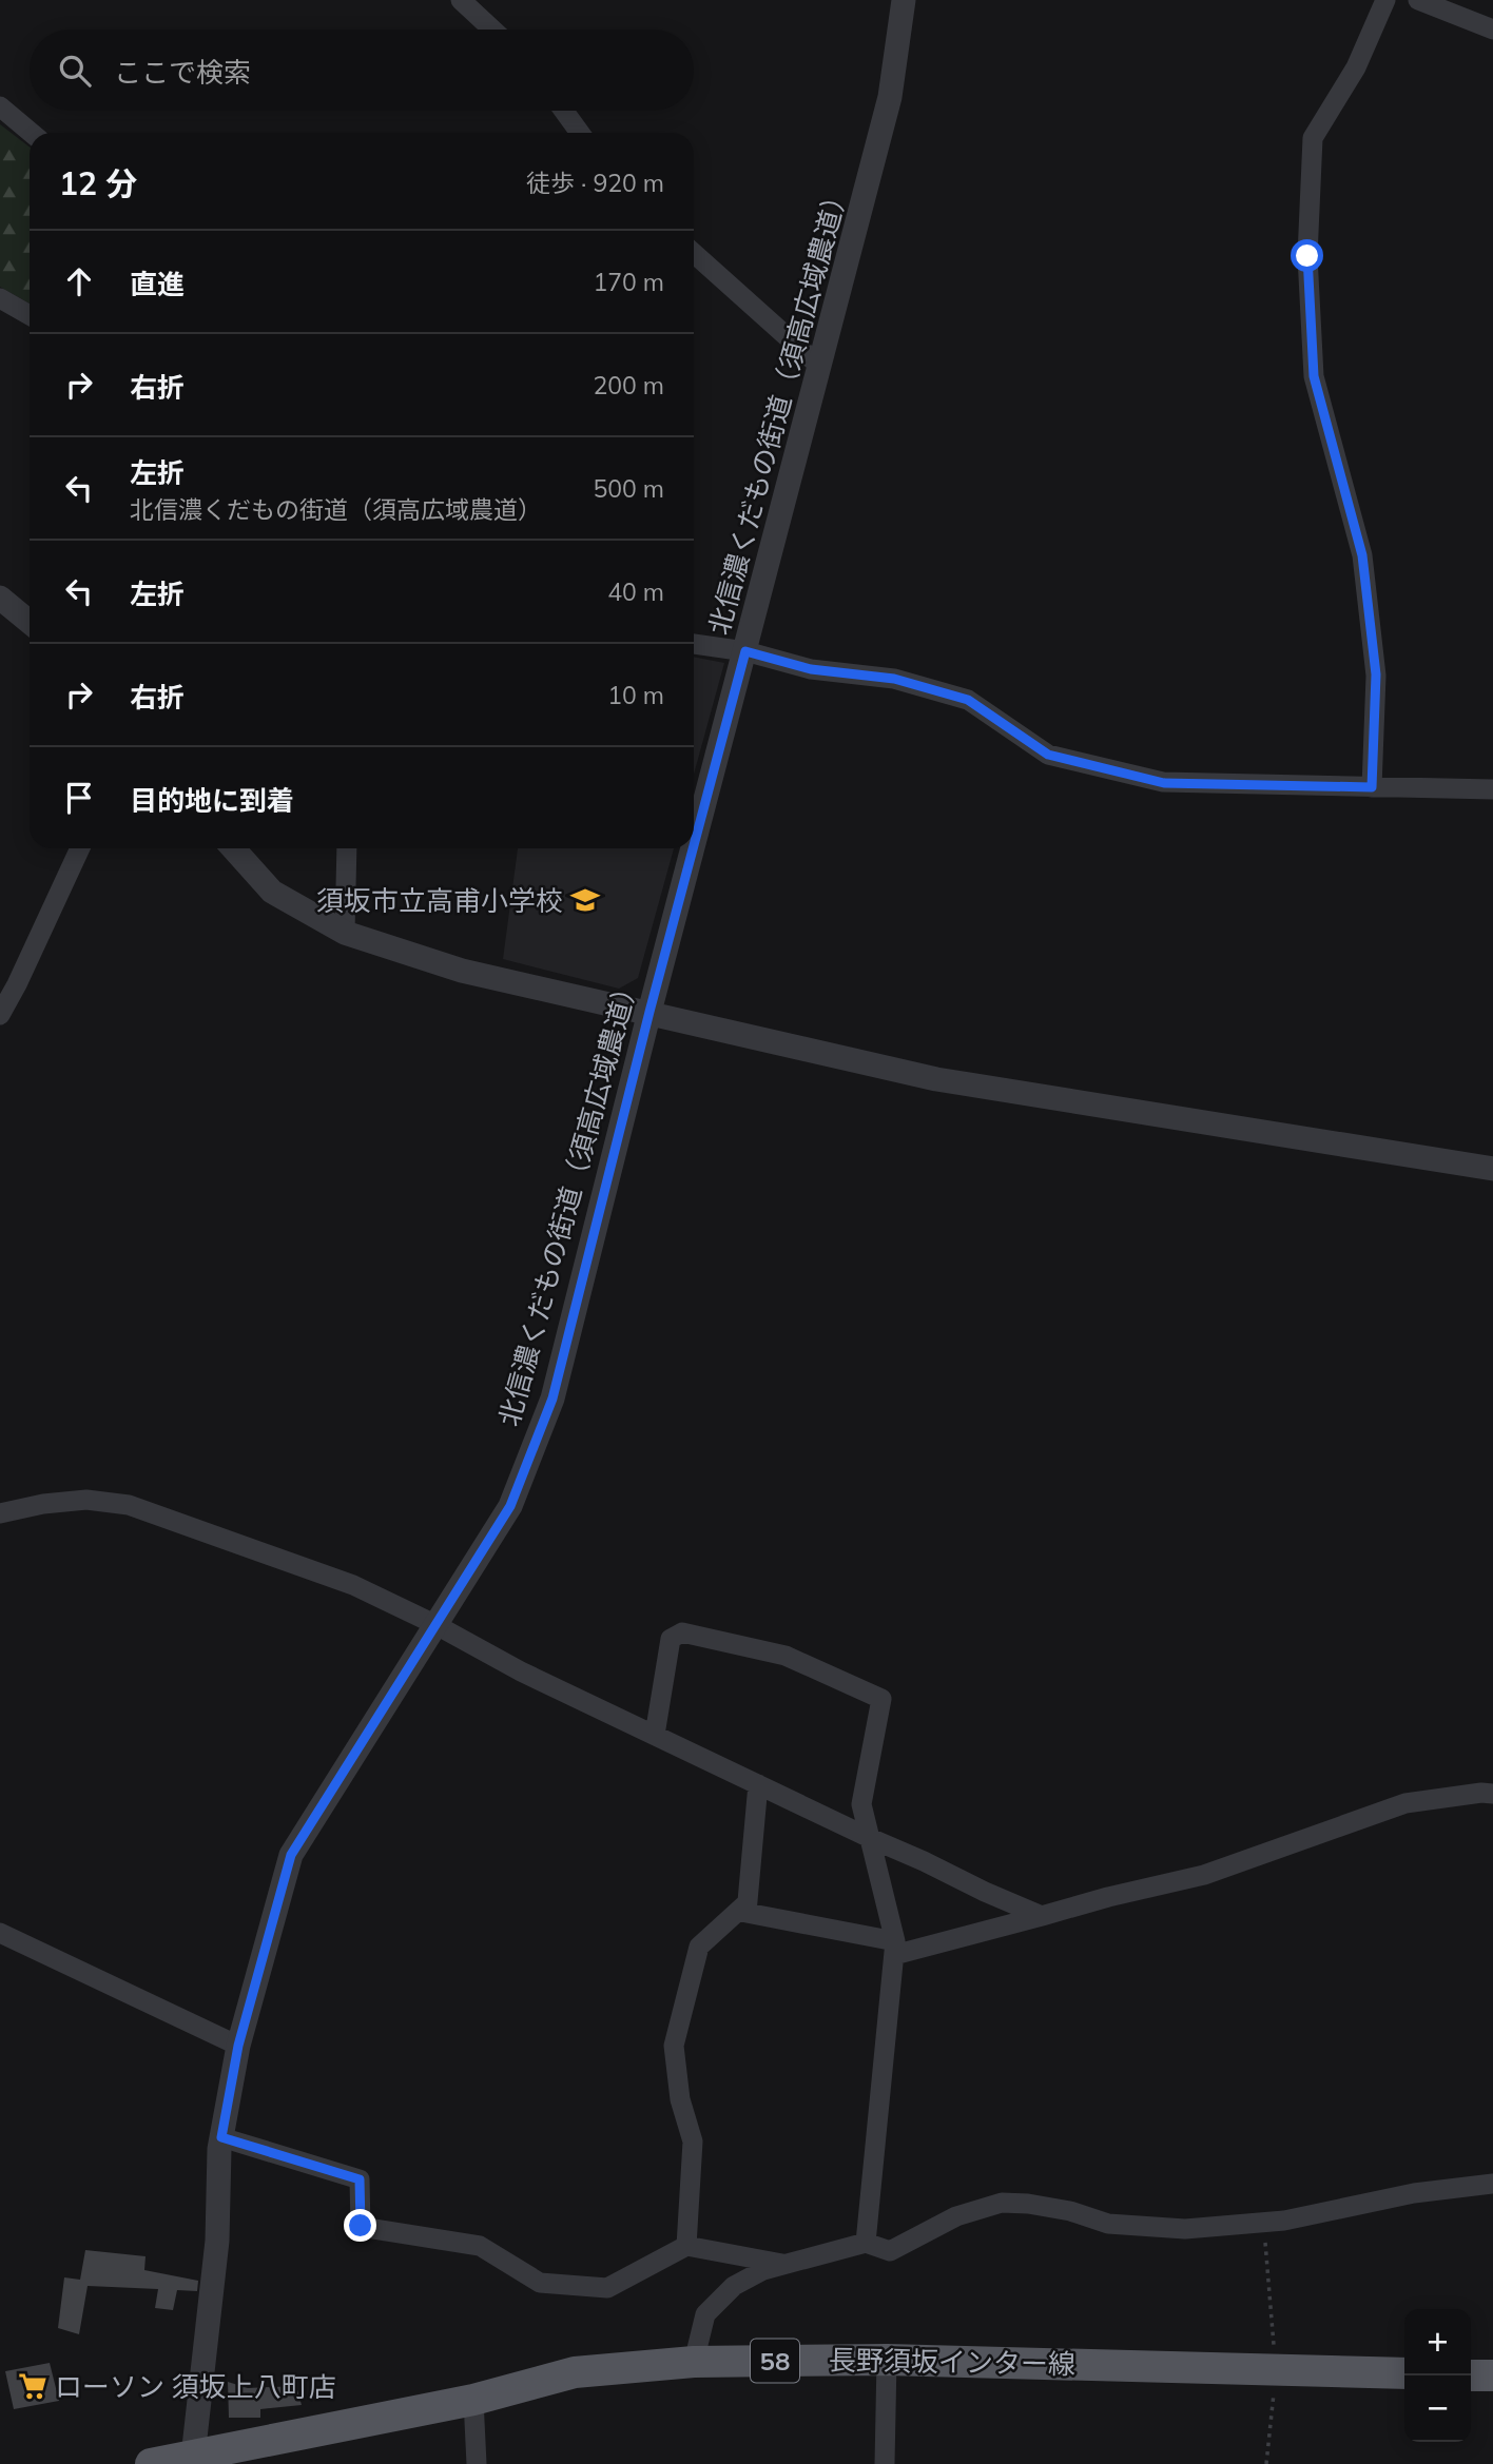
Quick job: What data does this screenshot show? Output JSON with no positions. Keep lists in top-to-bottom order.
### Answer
{
  "streets": {
    "main road": ["58", "長野須坂インター線"],
    "street": ["北信濃くだもの街道（須高広域農道）"]
  },
  "crossings": [
    ["北信濃くだもの街道（須高広域農道）", "長野須坂インター線"]
  ],
  "places": {
    "school or university": ["須坂市立高甫小学校"],
    "supermarket": ["ローソン 須坂上八町店"]
  },
  "page": {
    "search": "ここで検索",
    "heading": ["12 分", "徒歩 · 920 m"],
    "list": [
      ["直進", "170 m"],
      ["右折", "200 m"],
      ["左折", "北信濃くだもの街道（須高広域農道）", "500 m"],
      ["左折", "40 m"],
      ["右折", "10 m"],
      "目的地に到着"
    ],
    "map_buttons": ["+", "−"]
  }
}
